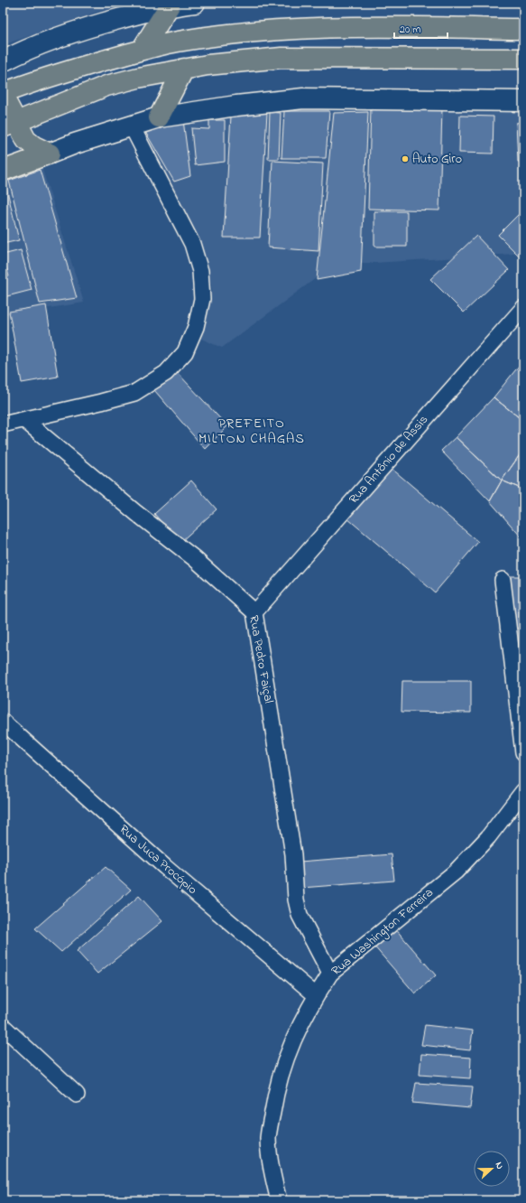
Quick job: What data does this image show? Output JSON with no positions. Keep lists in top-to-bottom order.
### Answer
{
  "streets": {
    "street": [
      "Rua Antônio de Assis",
      "Rua Pedro Faiçal",
      "Rua Juca Procópio",
      "Rua Washington Ferreira"
    ]
  },
  "crossings": [
    ["Rua Antônio de Assis", "Rua Pedro Faiçal"],
    ["Rua Pedro Faiçal", "Rua Washington Ferreira"],
    ["Rua Juca Procópio", "Rua Washington Ferreira"]
  ],
  "districts": ["PREFEITO MILTON CHAGAS"],
  "places": ["Auto Giro"],
  "scale_bar": "20 m",
  "north": "right"
}
